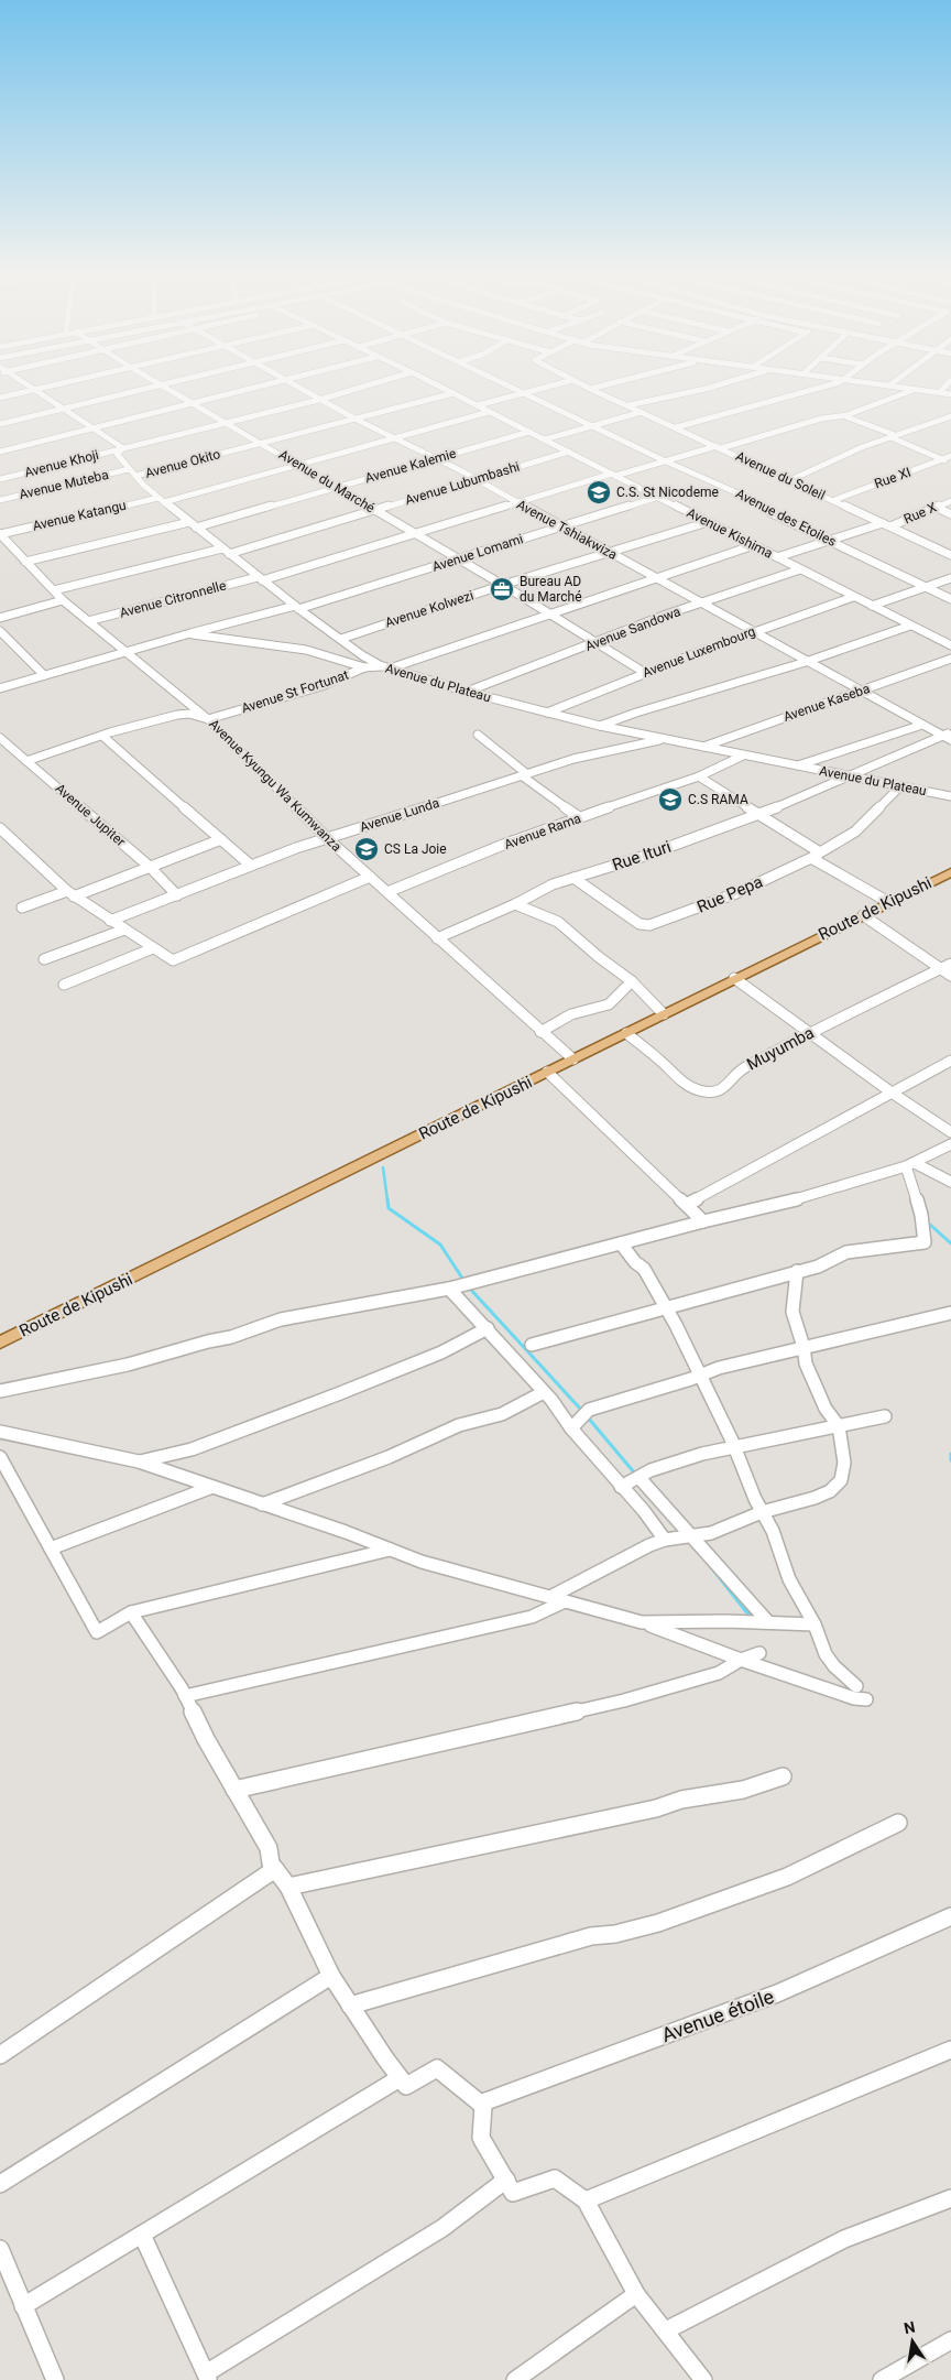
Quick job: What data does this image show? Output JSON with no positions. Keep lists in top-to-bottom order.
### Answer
{
  "streets": {
    "main road": ["Route de Kipushi"],
    "street": [
      "Avenue Khoji",
      "Avenue Okito",
      "Avenue Kalemie",
      "Avenue du Soleil",
      "Rue XI",
      "Avenue du Marché",
      "Avenue Lubumbashi",
      "Avenue Muteba",
      "Rue X",
      "Avenue Katangu",
      "Avenue des Etoiles",
      "Avenue Tshiakwiza",
      "Avenue Kishima",
      "Avenue Lomami",
      "Avenue Citronnelle",
      "Avenue Kolwezi",
      "Avenue Sandowa",
      "Avenue Luxembourg",
      "Avenue du Plateau",
      "Avenue St Fortunat",
      "Avenue Kaseba",
      "Avenue Kyungu Wa Kumwanza",
      "Avenue Jupiter",
      "Avenue Lunda",
      "Avenue Rama",
      "Rue Ituri",
      "Rue Pepa",
      "Muyumba",
      "Avenue étoile"
    ]
  },
  "crossings": [
    ["Avenue Khoji", "Avenue du Marché"],
    ["Avenue Khoji", "Avenue Tshiakwiza"],
    ["Avenue Khoji", "Avenue du Plateau"],
    ["Avenue Okito", "Avenue du Marché"],
    ["Avenue Okito", "Avenue Tshiakwiza"],
    ["Avenue Okito", "Avenue Kishima"],
    ["Avenue Okito", "Avenue du Plateau"],
    ["Avenue Kalemie", "Avenue du Marché"],
    ["Avenue Kalemie", "Avenue Tshiakwiza"],
    ["Avenue Kalemie", "Avenue Kishima"],
    ["Avenue Kalemie", "Avenue du Plateau"],
    ["Avenue Kalemie", "Avenue Kyungu Wa Kumwanza"],
    ["Avenue du Soleil", "Rue XI"],
    ["Avenue du Soleil", "Rue X"],
    ["Avenue du Soleil", "Avenue Citronnelle"],
    ["Avenue du Marché", "Avenue Lubumbashi"],
    ["Avenue du Marché", "Avenue Katangu"],
    ["Avenue du Marché", "Avenue Lomami"],
    ["Avenue du Marché", "Avenue Citronnelle"],
    ["Avenue du Marché", "Avenue Kolwezi"],
    ["Avenue du Marché", "Avenue Sandowa"],
    ["Avenue du Marché", "Avenue Luxembourg"],
    ["Avenue Lubumbashi", "Avenue Tshiakwiza"],
    ["Avenue Lubumbashi", "Avenue Kishima"],
    ["Avenue Lubumbashi", "Avenue du Plateau"],
    ["Avenue Muteba", "Avenue du Plateau"],
    ["Rue X", "Avenue des Etoiles"],
    ["Rue X", "Avenue Kishima"],
    ["Avenue Katangu", "Avenue Tshiakwiza"],
    ["Avenue Katangu", "Avenue Kishima"],
    ["Avenue Katangu", "Avenue du Plateau"],
    ["Avenue Katangu", "Avenue Kyungu Wa Kumwanza"],
    ["Avenue des Etoiles", "Avenue Citronnelle"],
    ["Avenue Tshiakwiza", "Avenue Lomami"],
    ["Avenue Tshiakwiza", "Avenue Citronnelle"],
    ["Avenue Tshiakwiza", "Avenue Kolwezi"],
    ["Avenue Tshiakwiza", "Avenue Sandowa"],
    ["Avenue Tshiakwiza", "Avenue Luxembourg"],
    ["Avenue Tshiakwiza", "Avenue Kaseba"],
    ["Avenue Tshiakwiza", "Rue Ituri"],
    ["Avenue Kishima", "Avenue Lomami"],
    ["Avenue Kishima", "Avenue Citronnelle"],
    ["Avenue Kishima", "Avenue Kolwezi"],
    ["Avenue Kishima", "Avenue Sandowa"],
    ["Avenue Kishima", "Avenue Luxembourg"],
    ["Avenue Lomami", "Avenue du Plateau"],
    ["Avenue Lomami", "Avenue Kyungu Wa Kumwanza"],
    ["Avenue Citronnelle", "Avenue du Plateau"],
    ["Avenue Citronnelle", "Avenue Kyungu Wa Kumwanza"],
    ["Avenue Kolwezi", "Avenue du Plateau"],
    ["Avenue Sandowa", "Avenue du Plateau"],
    ["Avenue Luxembourg", "Avenue du Plateau"],
    ["Avenue du Plateau", "Avenue St Fortunat"],
    ["Avenue du Plateau", "Avenue Kaseba"],
    ["Avenue du Plateau", "Avenue Lunda"],
    ["Avenue du Plateau", "Avenue Rama"],
    ["Avenue du Plateau", "Rue Ituri"],
    ["Avenue du Plateau", "Rue Pepa"],
    ["Avenue St Fortunat", "Avenue Kyungu Wa Kumwanza"],
    ["Avenue Kyungu Wa Kumwanza", "Avenue Lunda"],
    ["Avenue Kyungu Wa Kumwanza", "Avenue Rama"],
    ["Avenue Kyungu Wa Kumwanza", "Rue Ituri"],
    ["Avenue Kyungu Wa Kumwanza", "Route de Kipushi"],
    ["Avenue Jupiter", "Avenue Lunda"],
    ["Rue Ituri", "Rue Pepa"],
    ["Route de Kipushi", "Muyumba"]
  ],
  "places": {
    "school or university": ["C.S. St Nicodeme", "C.S RAMA", "CS La Joie"],
    "office": ["Bureau AD du Marché"]
  },
  "north": "top"
}
